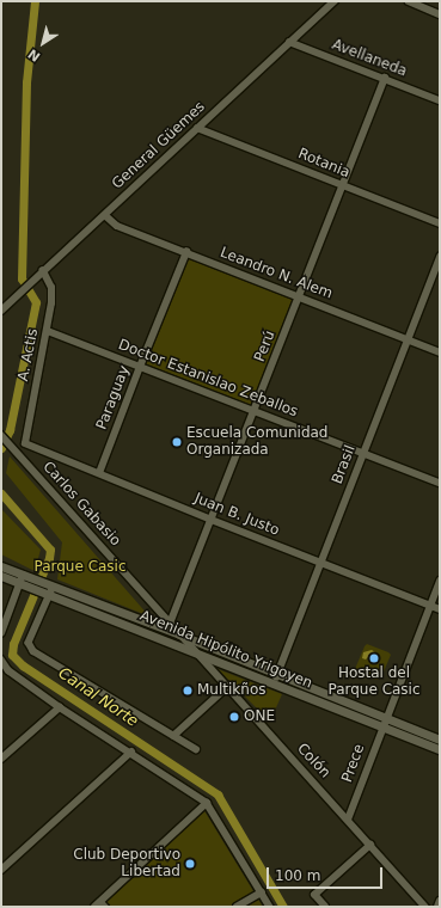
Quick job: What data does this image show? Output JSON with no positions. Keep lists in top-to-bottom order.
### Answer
{
  "streets": {
    "street": [
      "Avellaneda",
      "General Güemes",
      "Rotania",
      "Leandro N. Alem",
      "Perú",
      "A. Actis",
      "Doctor Estanislao Zeballos",
      "Paraguay",
      "Brasil",
      "Carlos Gabasio",
      "Juan B. Justo",
      "Avenida Hipólito Yrigoyen",
      "Colón",
      "Prece"
    ]
  },
  "crossings": [
    ["Avellaneda", "General Güemes"],
    ["Avellaneda", "Perú"],
    ["General Güemes", "Rotania"],
    ["General Güemes", "Leandro N. Alem"],
    ["General Güemes", "A. Actis"],
    ["Rotania", "Perú"],
    ["Leandro N. Alem", "Perú"],
    ["Leandro N. Alem", "Paraguay"],
    ["Leandro N. Alem", "Brasil"],
    ["Perú", "Doctor Estanislao Zeballos"],
    ["Perú", "Carlos Gabasio"],
    ["Perú", "Juan B. Justo"],
    ["A. Actis", "Doctor Estanislao Zeballos"],
    ["A. Actis", "Juan B. Justo"],
    ["Doctor Estanislao Zeballos", "Paraguay"],
    ["Doctor Estanislao Zeballos", "Brasil"],
    ["Paraguay", "Juan B. Justo"],
    ["Brasil", "Juan B. Justo"],
    ["Brasil", "Avenida Hipólito Yrigoyen"],
    ["Carlos Gabasio", "Avenida Hipólito Yrigoyen"],
    ["Carlos Gabasio", "Colón"],
    ["Juan B. Justo", "Prece"],
    ["Avenida Hipólito Yrigoyen", "Colón"],
    ["Avenida Hipólito Yrigoyen", "Prece"],
    ["Colón", "Prece"]
  ],
  "water": ["Canal Norte"],
  "parks": ["Parque Casic"],
  "places": [
    "Escuela Comunidad Organizada",
    "Hostal del Parque Casic",
    "Multikños",
    "ONE",
    "Club Deportivo Libertad"
  ],
  "scale_bar": "100 m",
  "north": "bottom left"
}
